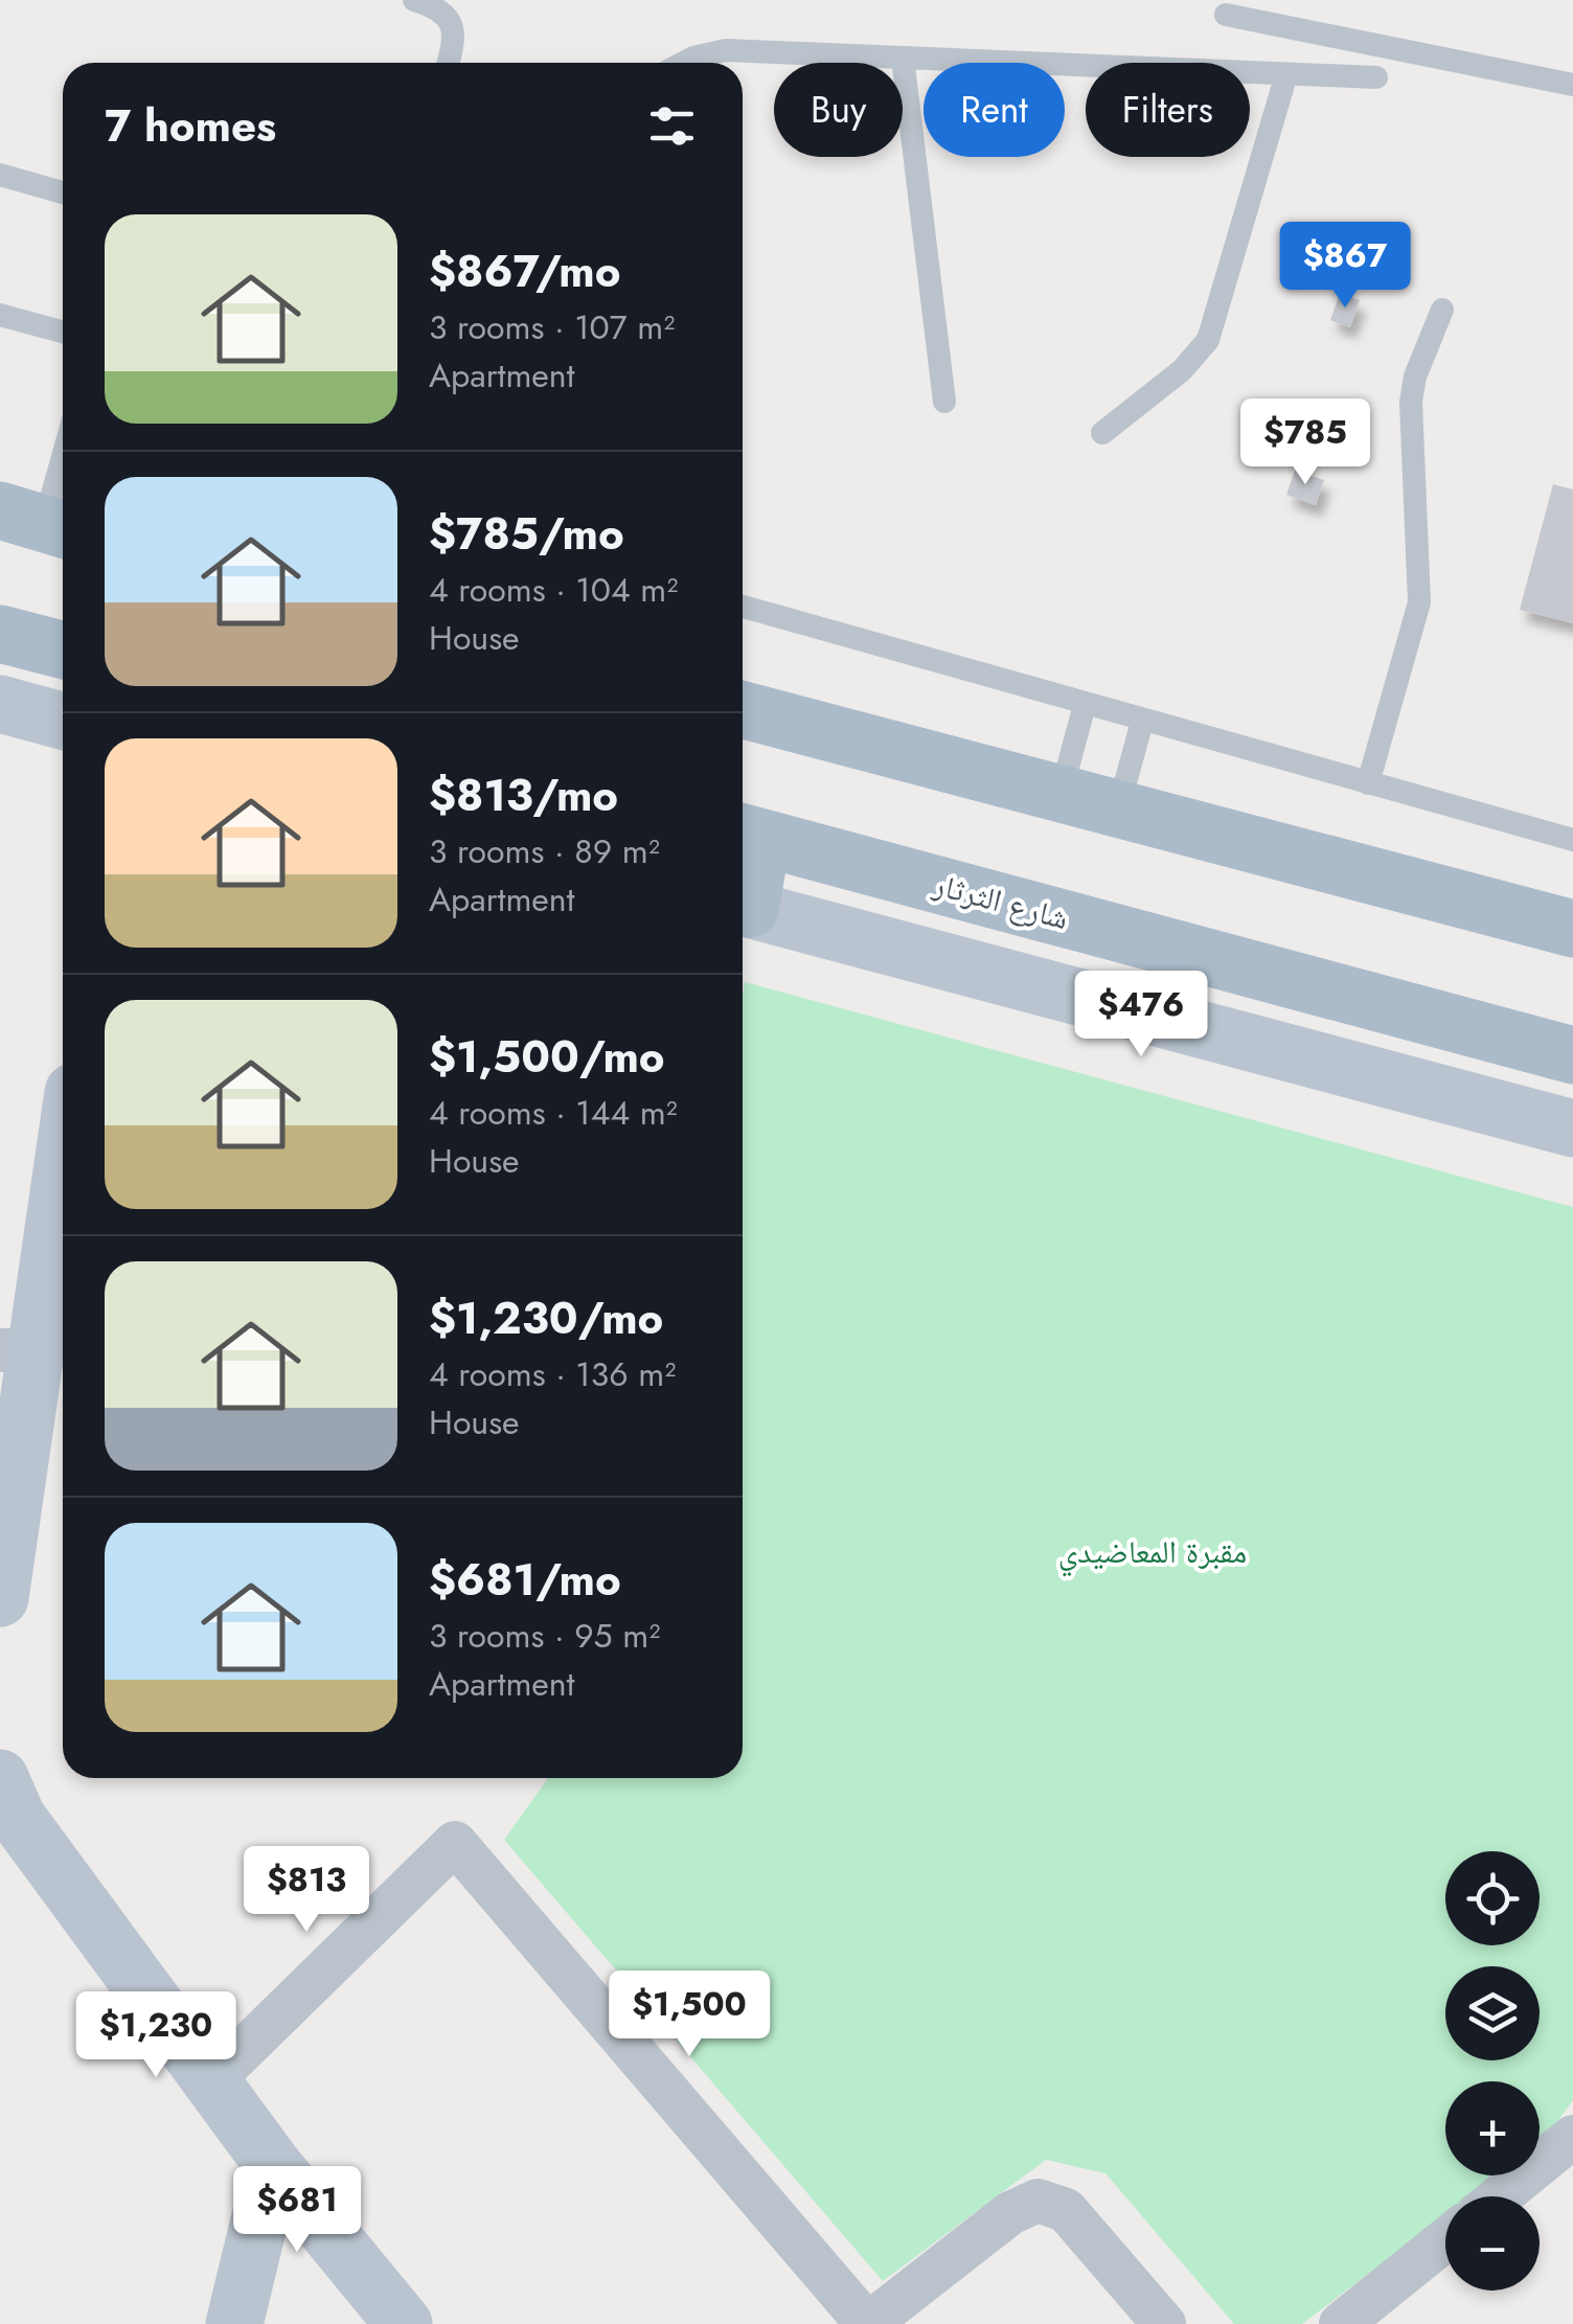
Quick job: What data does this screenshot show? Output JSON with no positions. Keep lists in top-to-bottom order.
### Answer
{
  "streets": {
    "main road": ["شارع الثرثار"]
  },
  "parks": ["مقبرة المعاضيدي"],
  "page": {
    "chip": ["Buy", "Rent", "Filters"],
    "heading": "7 homes",
    "list": [
      {
        "name": "$867/mo",
        "note": "3 rooms · 107 m² · Apartment"
      },
      {
        "name": "$785/mo",
        "note": "4 rooms · 104 m² · House"
      },
      {
        "name": "$813/mo",
        "note": "3 rooms · 89 m² · Apartment"
      },
      {
        "name": "$1,500/mo",
        "note": "4 rooms · 144 m² · House"
      },
      {
        "name": "$1,230/mo",
        "note": "4 rooms · 136 m² · House"
      },
      {
        "name": "$681/mo",
        "note": "3 rooms · 95 m² · Apartment"
      }
    ],
    "price": [
      "$867",
      "$785",
      "$476",
      "$813",
      "$1,500",
      "$1,230",
      "$681"
    ],
    "map_buttons": ["+", "−"]
  }
}
